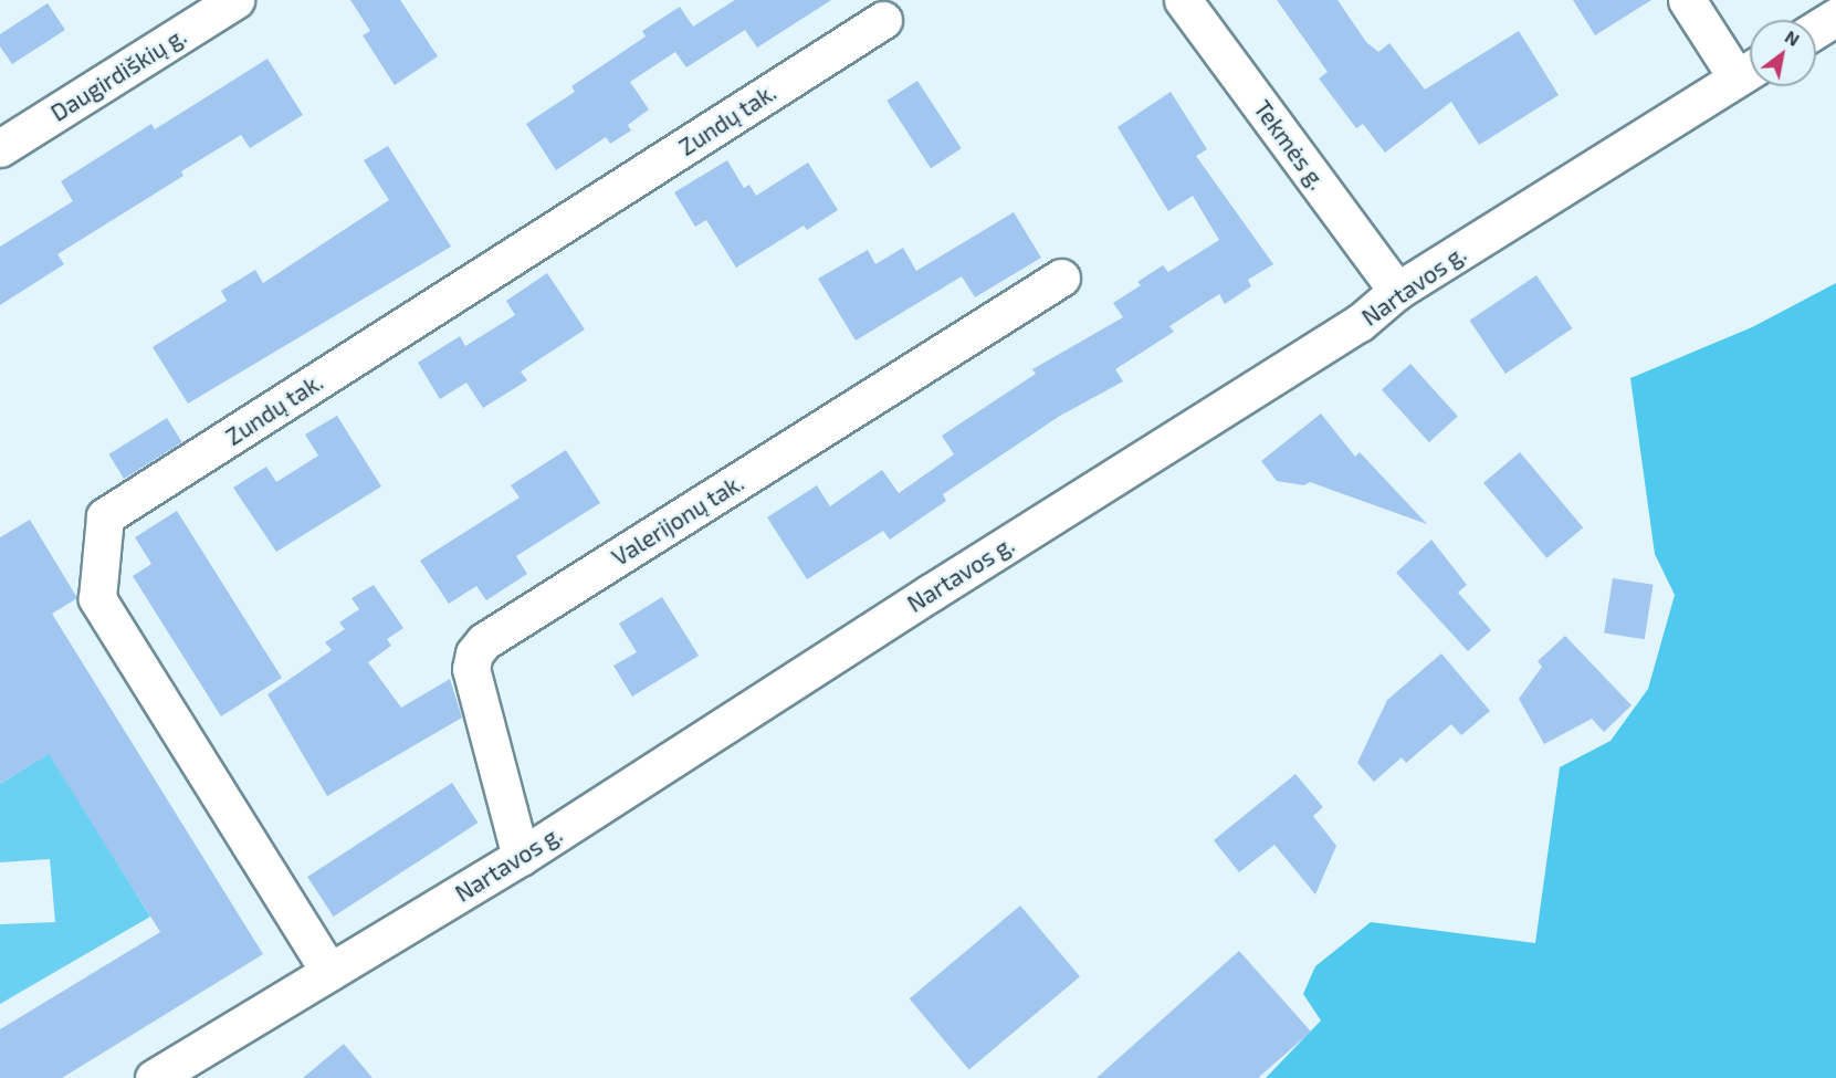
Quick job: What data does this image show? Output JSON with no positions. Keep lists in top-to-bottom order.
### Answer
{
  "streets": {
    "street": [
      "Daugirdiškių g.",
      "Zundų tak.",
      "Tekmės g.",
      "Nartavos g.",
      "Valerijonų tak."
    ]
  },
  "crossings": [
    ["Zundų tak.", "Nartavos g."],
    ["Tekmės g.", "Nartavos g."],
    ["Nartavos g.", "Valerijonų tak."]
  ],
  "north": "top right"
}
